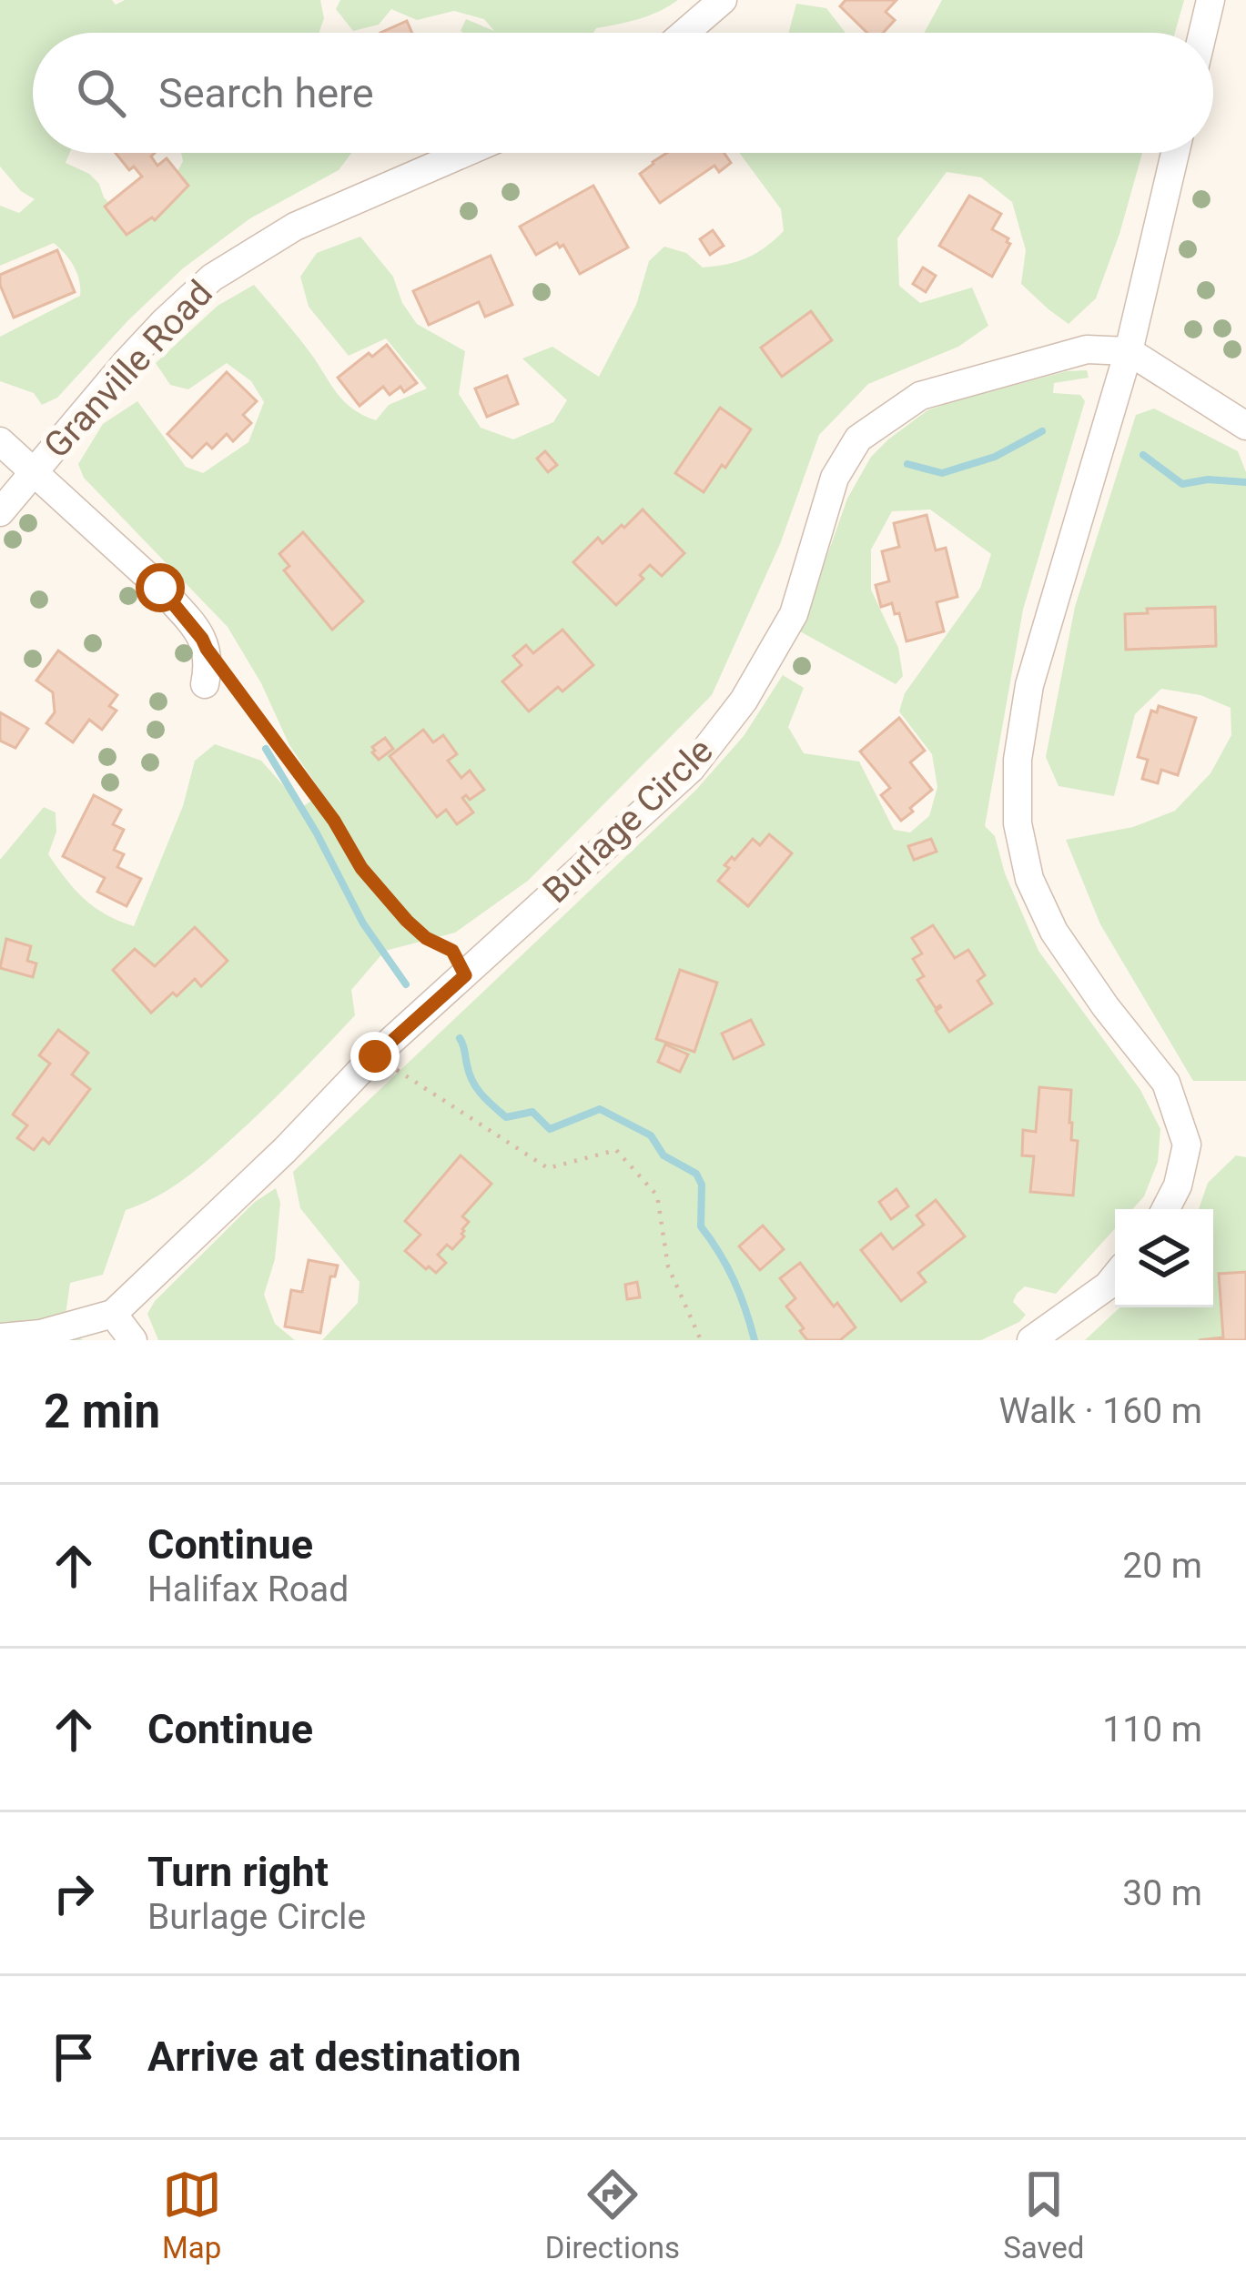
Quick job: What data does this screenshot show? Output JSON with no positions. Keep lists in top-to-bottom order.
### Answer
{
  "streets": {
    "street": ["Granville Road", "Burlage Circle"]
  },
  "page": {
    "search": "Search here",
    "heading": ["2 min", "Walk · 160 m"],
    "list": [
      ["Continue", "Halifax Road", "20 m"],
      ["Continue", "110 m"],
      ["Turn right", "Burlage Circle", "30 m"],
      "Arrive at destination"
    ],
    "nav": ["Map", "Directions", "Saved"]
  }
}
